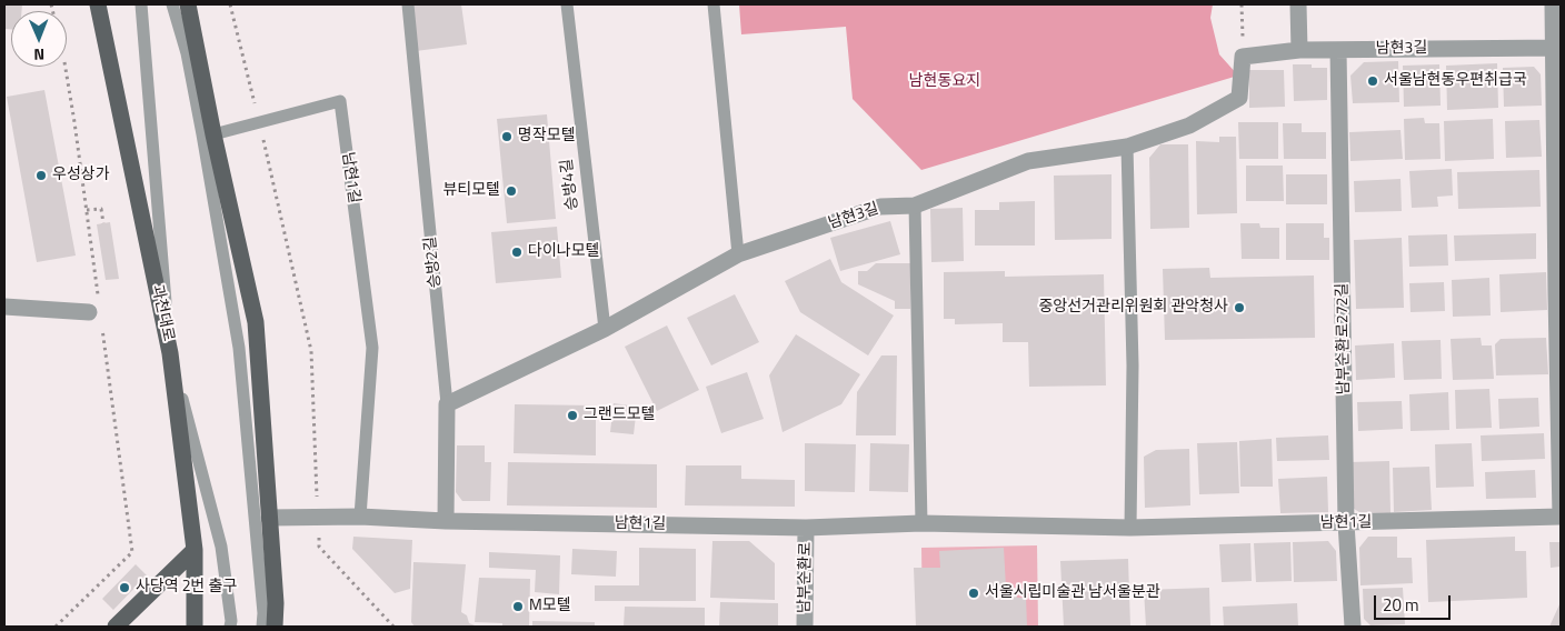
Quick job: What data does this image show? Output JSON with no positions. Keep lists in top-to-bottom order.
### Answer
{
  "streets": {
    "main road": ["과천대로"],
    "street": [
      "남현3길",
      "남현1길",
      "승방2길",
      "남부순환로272길",
      "남부순환로"
    ],
    "lane": ["승방4길"]
  },
  "crossings": [
    ["남현3길", "승방4길"],
    ["남현3길", "승방2길"],
    ["남현3길", "남부순환로272길"],
    ["남현1길", "승방2길"],
    ["남현1길", "남부순환로272길"],
    ["남현1길", "남부순환로"]
  ],
  "parks": ["남현동요지"],
  "places": [
    "서울남현동우편취급국",
    "명작모텔",
    "우성상가",
    "뷰티모텔",
    "다이나모텔",
    "중앙선거관리위원회 관악청사",
    "그랜드모텔",
    "사당역 2번 출구",
    "서울시립미술관 남서울분관",
    "M모텔"
  ],
  "scale_bar": "20 m",
  "north": "bottom"
}
